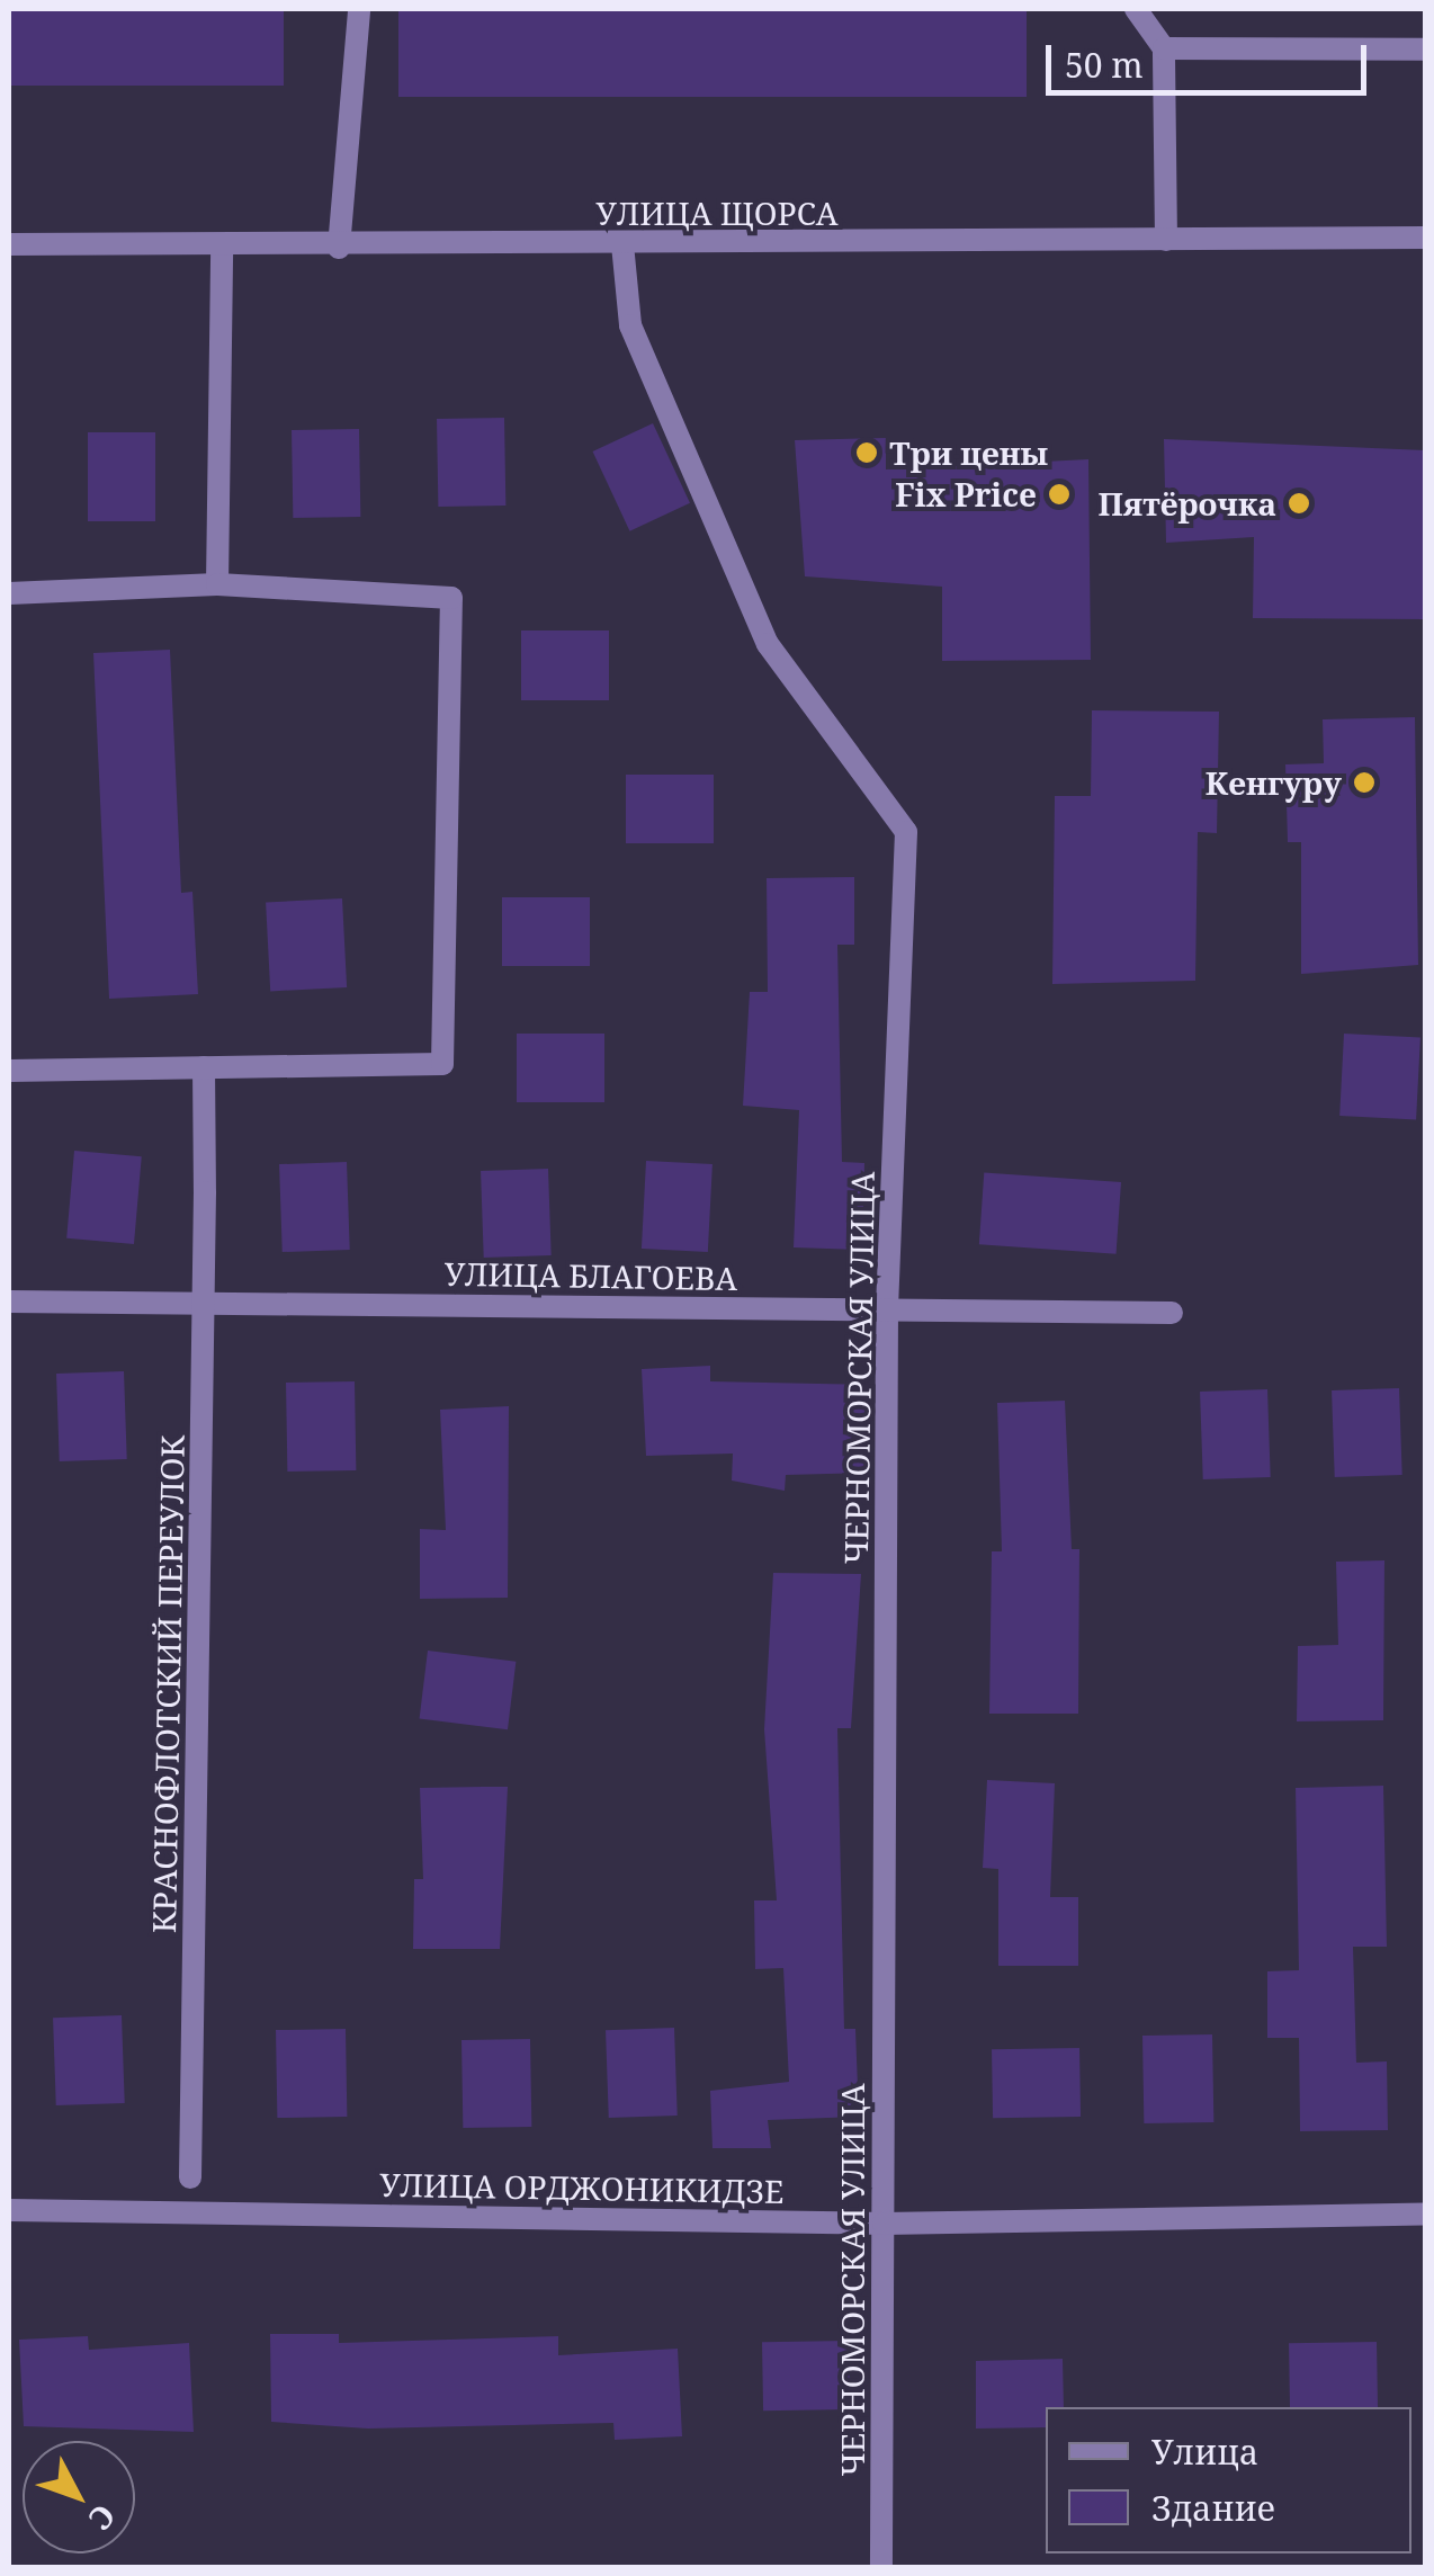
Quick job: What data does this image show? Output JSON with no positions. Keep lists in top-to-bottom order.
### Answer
{
  "streets": {
    "street": [
      "УЛИЦА ЩОРСА",
      "УЛИЦА БЛАГОЕВА",
      "ЧЕРНОМОРСКАЯ УЛИЦА",
      "КРАСНОФЛОТСКИЙ ПЕРЕУЛОК",
      "УЛИЦА ОРДЖОНИКИДЗЕ"
    ]
  },
  "crossings": [
    ["УЛИЦА ЩОРСА", "ЧЕРНОМОРСКАЯ УЛИЦА"],
    ["УЛИЦА БЛАГОЕВА", "ЧЕРНОМОРСКАЯ УЛИЦА"],
    ["УЛИЦА БЛАГОЕВА", "КРАСНОФЛОТСКИЙ ПЕРЕУЛОК"],
    ["ЧЕРНОМОРСКАЯ УЛИЦА", "УЛИЦА ОРДЖОНИКИДЗЕ"]
  ],
  "places": [
    "Три цены",
    "Fix Price",
    "Пятёрочка",
    "Кенгуру"
  ],
  "legend": ["Улица", "Здание"],
  "scale_bar": "50 m",
  "north": "bottom right"
}
